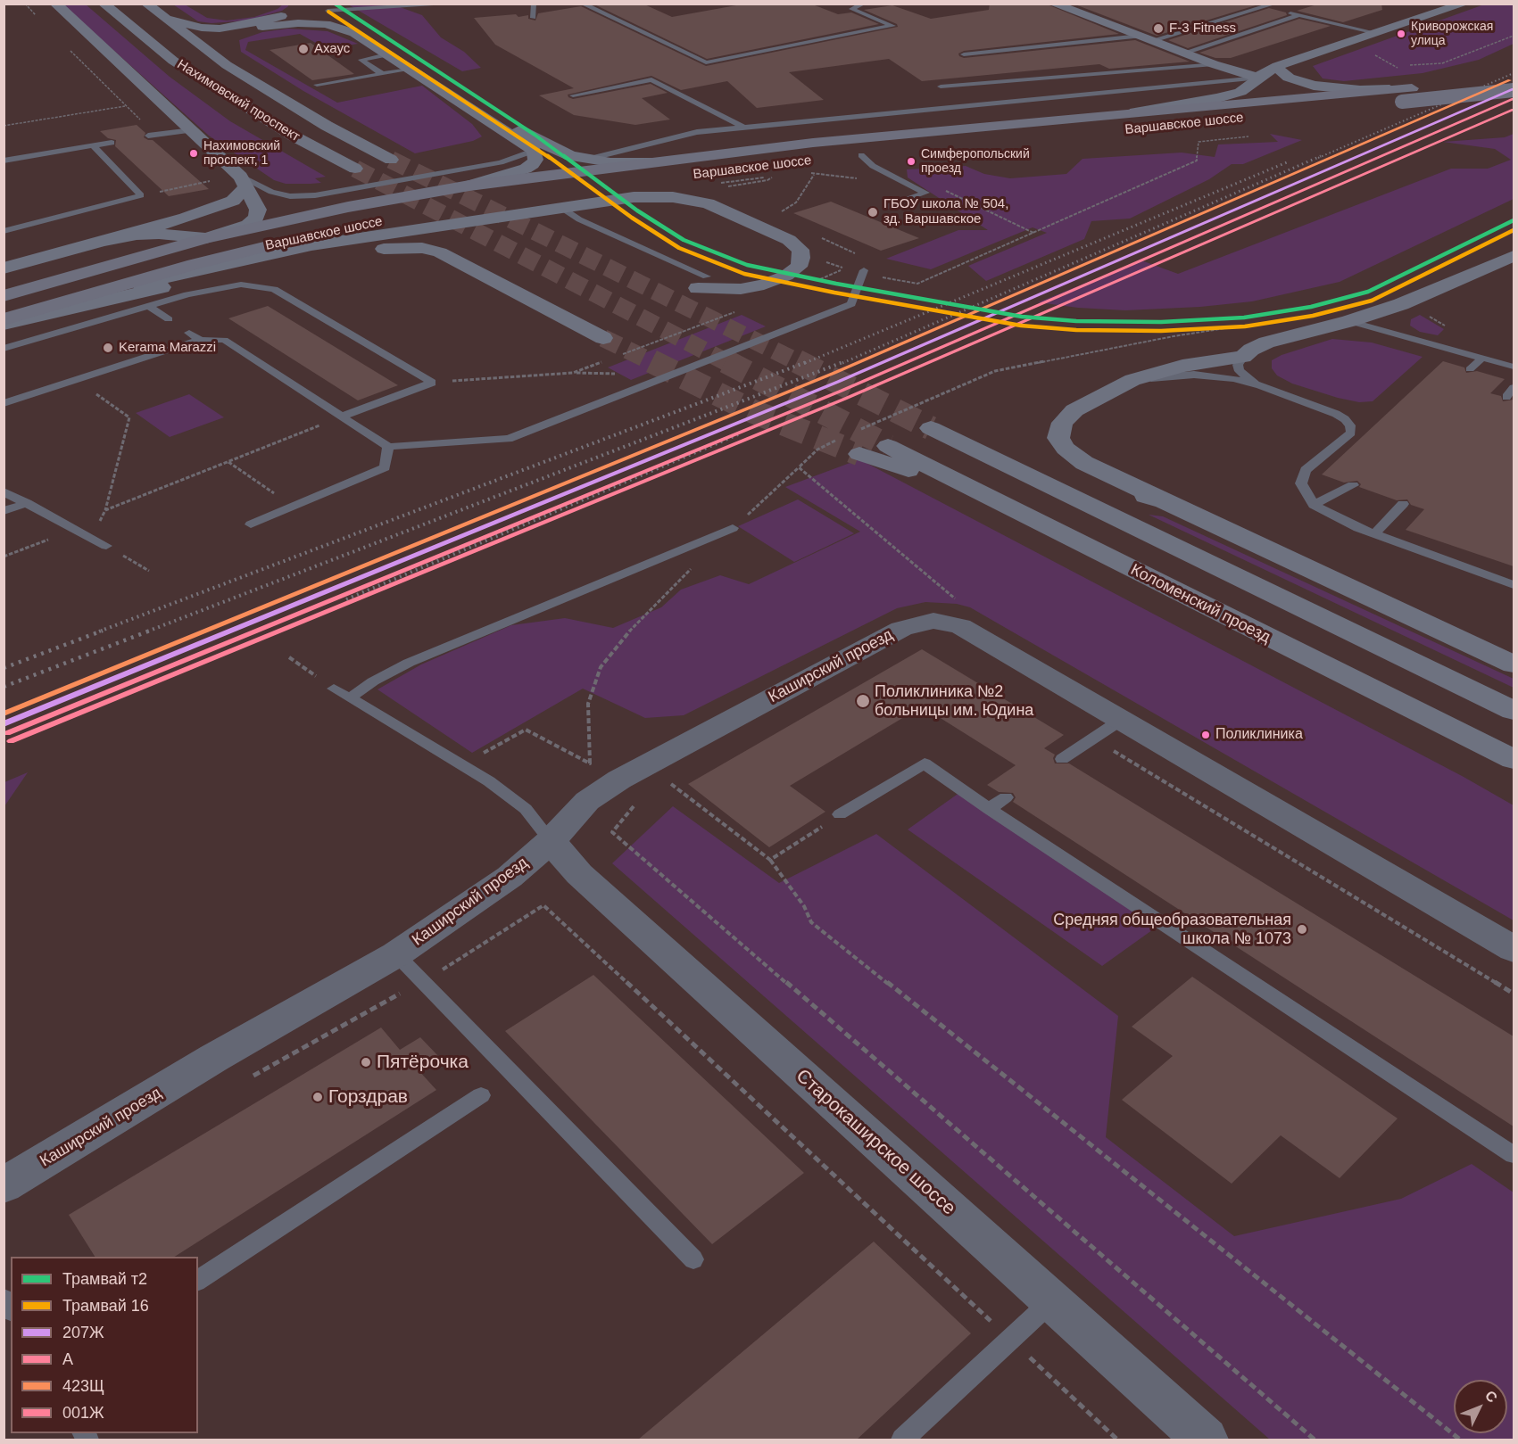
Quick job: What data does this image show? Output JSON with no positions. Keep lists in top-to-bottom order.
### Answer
{
  "streets": {
    "main road": ["Нахимовский проспект", "Варшавское шоссе", "Коломенский проезд"],
    "street": ["Каширский проезд", "Старокаширское шоссе"]
  },
  "crossings": [
    ["Каширский проезд", "Старокаширское шоссе"]
  ],
  "places": [
    "F-3 Fitness",
    "Криворожская улица",
    "Ахаус",
    "Нахимовский проспект, 1",
    "Симферопольский проезд",
    "ГБОУ школа № 504, зд. Варшавское",
    "Kerama Marazzi",
    "Поликлиника №2 больницы им. Юдина",
    "Поликлиника",
    "Средняя общеобразовательная школа № 1073",
    "Пятёрочка",
    "Горздрав"
  ],
  "lines": [
    "tram line т2",
    "tram line 16",
    "transit line 423Щ",
    "transit line 207Ж",
    "transit line A",
    "transit line 001Ж"
  ],
  "legend": [
    "Трамвай т2",
    "Трамвай 16",
    "207Ж",
    "A",
    "423Щ",
    "001Ж"
  ],
  "north": "top right"
}
